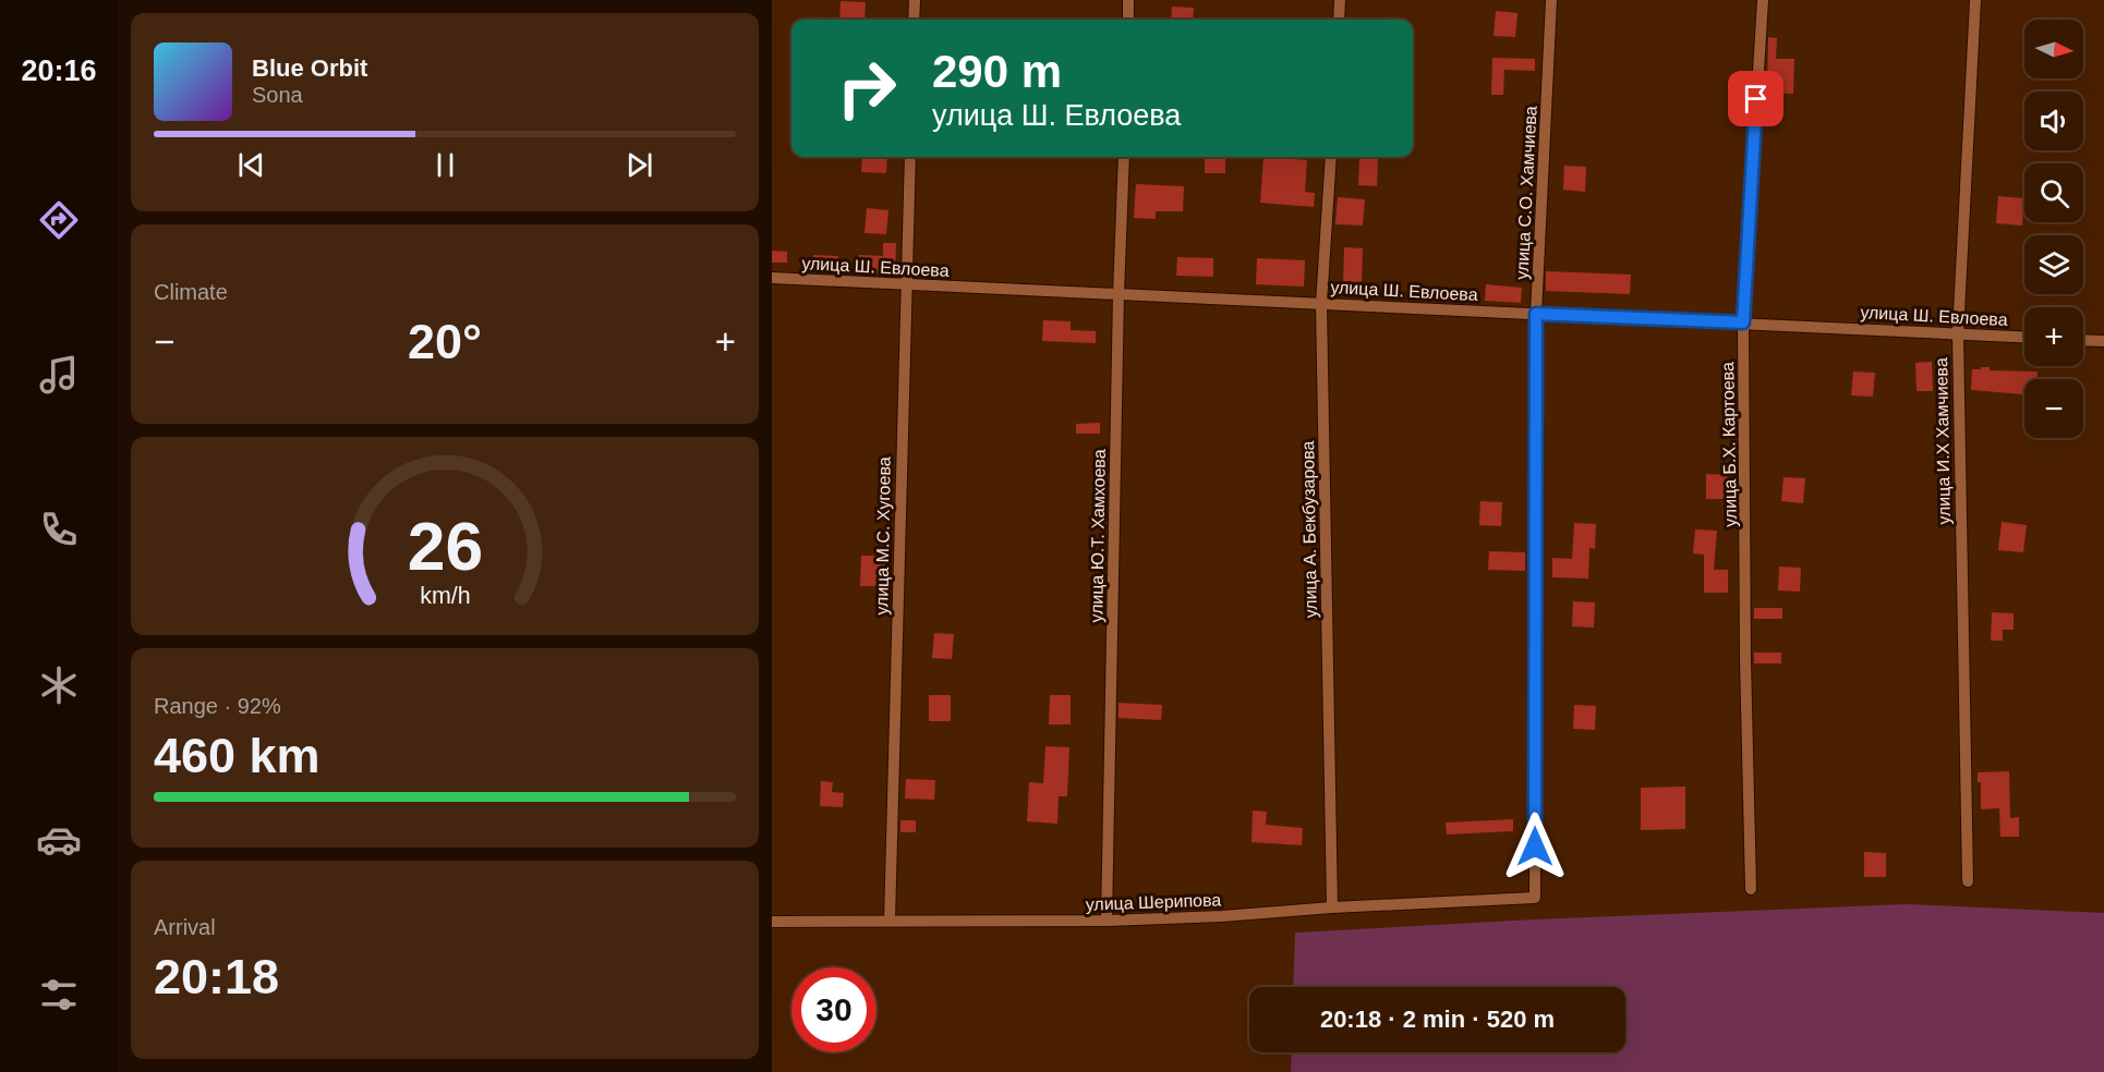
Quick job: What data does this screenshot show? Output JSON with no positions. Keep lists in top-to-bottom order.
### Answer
{
  "streets": {
    "street": [
      "улица С.О. Хамчиева",
      "улица Ш. Евлоева",
      "улица И.Х Хамчиева",
      "улица Б.Х. Картоева",
      "улица А. Бекбузарова",
      "улица М.С. Хугоева",
      "улица Ю.Т. Хамхоева",
      "улица Шерипова"
    ]
  },
  "crossings": [
    ["улица С.О. Хамчиева", "улица Ш. Евлоева"],
    ["улица С.О. Хамчиева", "улица Шерипова"],
    ["улица Ш. Евлоева", "улица И.Х Хамчиева"],
    ["улица Ш. Евлоева", "улица Б.Х. Картоева"],
    ["улица Ш. Евлоева", "улица А. Бекбузарова"],
    ["улица Ш. Евлоева", "улица М.С. Хугоева"],
    ["улица Ш. Евлоева", "улица Ю.Т. Хамхоева"],
    ["улица А. Бекбузарова", "улица Шерипова"],
    ["улица М.С. Хугоева", "улица Шерипова"],
    ["улица Ю.Т. Хамхоева", "улица Шерипова"]
  ],
  "north": "right",
  "page": {
    "tabs": "20:16",
    "map_buttons": ["+", "−"],
    "turn": ["290 m", "улица Ш. Евлоева"],
    "song": ["Blue Orbit", "Sona"],
    "tile": [
      "Climate",
      ["Range · 92%", "460 km"],
      ["Arrival", "20:18"]
    ],
    "heat": ["−", "20°", "+"],
    "limit": "30",
    "trip": "20:18 · 2 min · 520 m",
    "gauge": ["26", "km/h"]
  }
}
